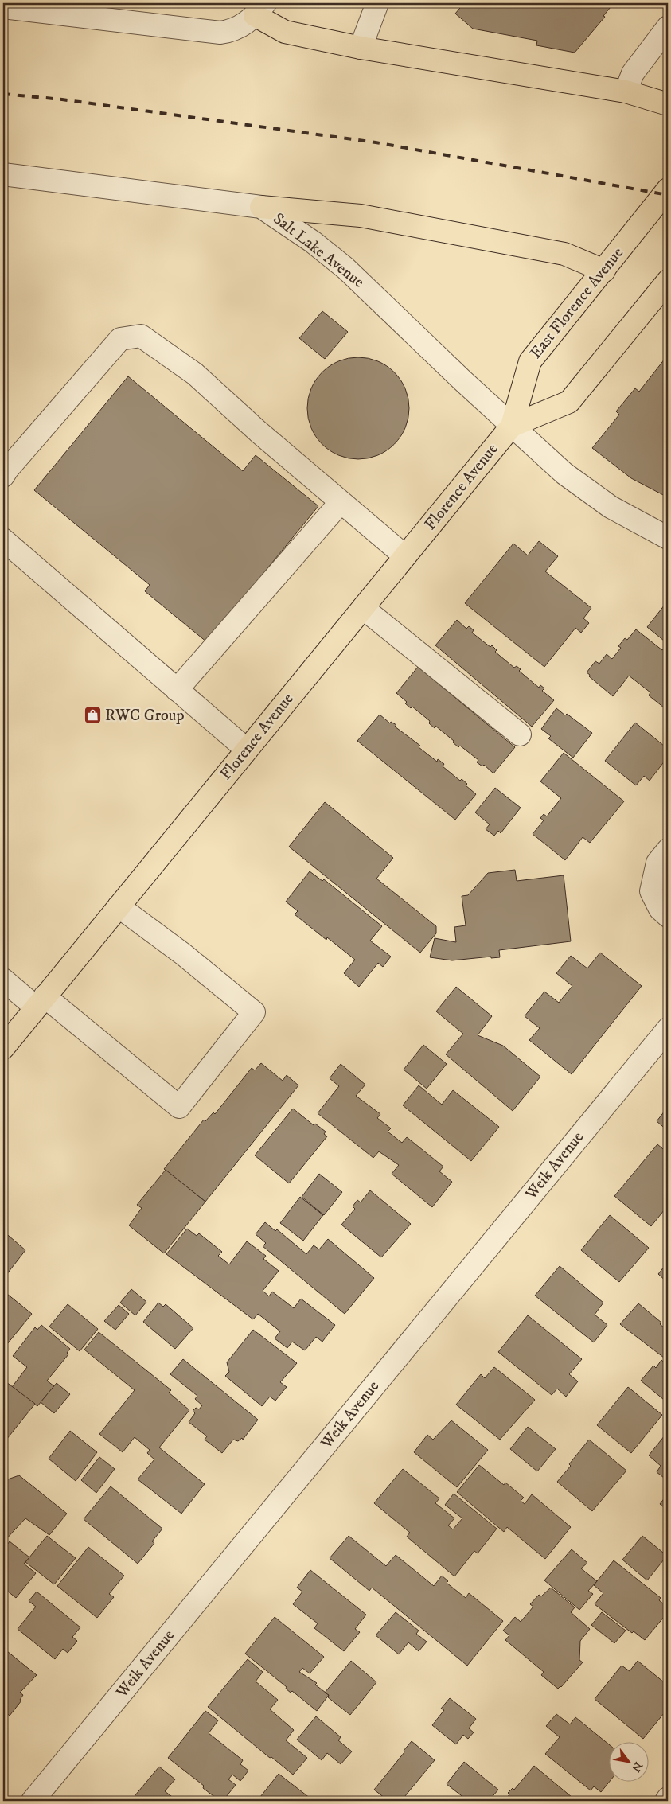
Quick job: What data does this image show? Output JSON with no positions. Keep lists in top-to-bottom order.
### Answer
{
  "streets": {
    "main road": ["East Florence Avenue", "Florence Avenue"],
    "street": ["Salt Lake Avenue", "Weik Avenue"]
  },
  "crossings": [
    ["Salt Lake Avenue", "East Florence Avenue"],
    ["Salt Lake Avenue", "Florence Avenue"],
    ["East Florence Avenue", "Florence Avenue"]
  ],
  "places": {
    "shop": ["RWC Group"]
  },
  "north": "bottom right"
}
